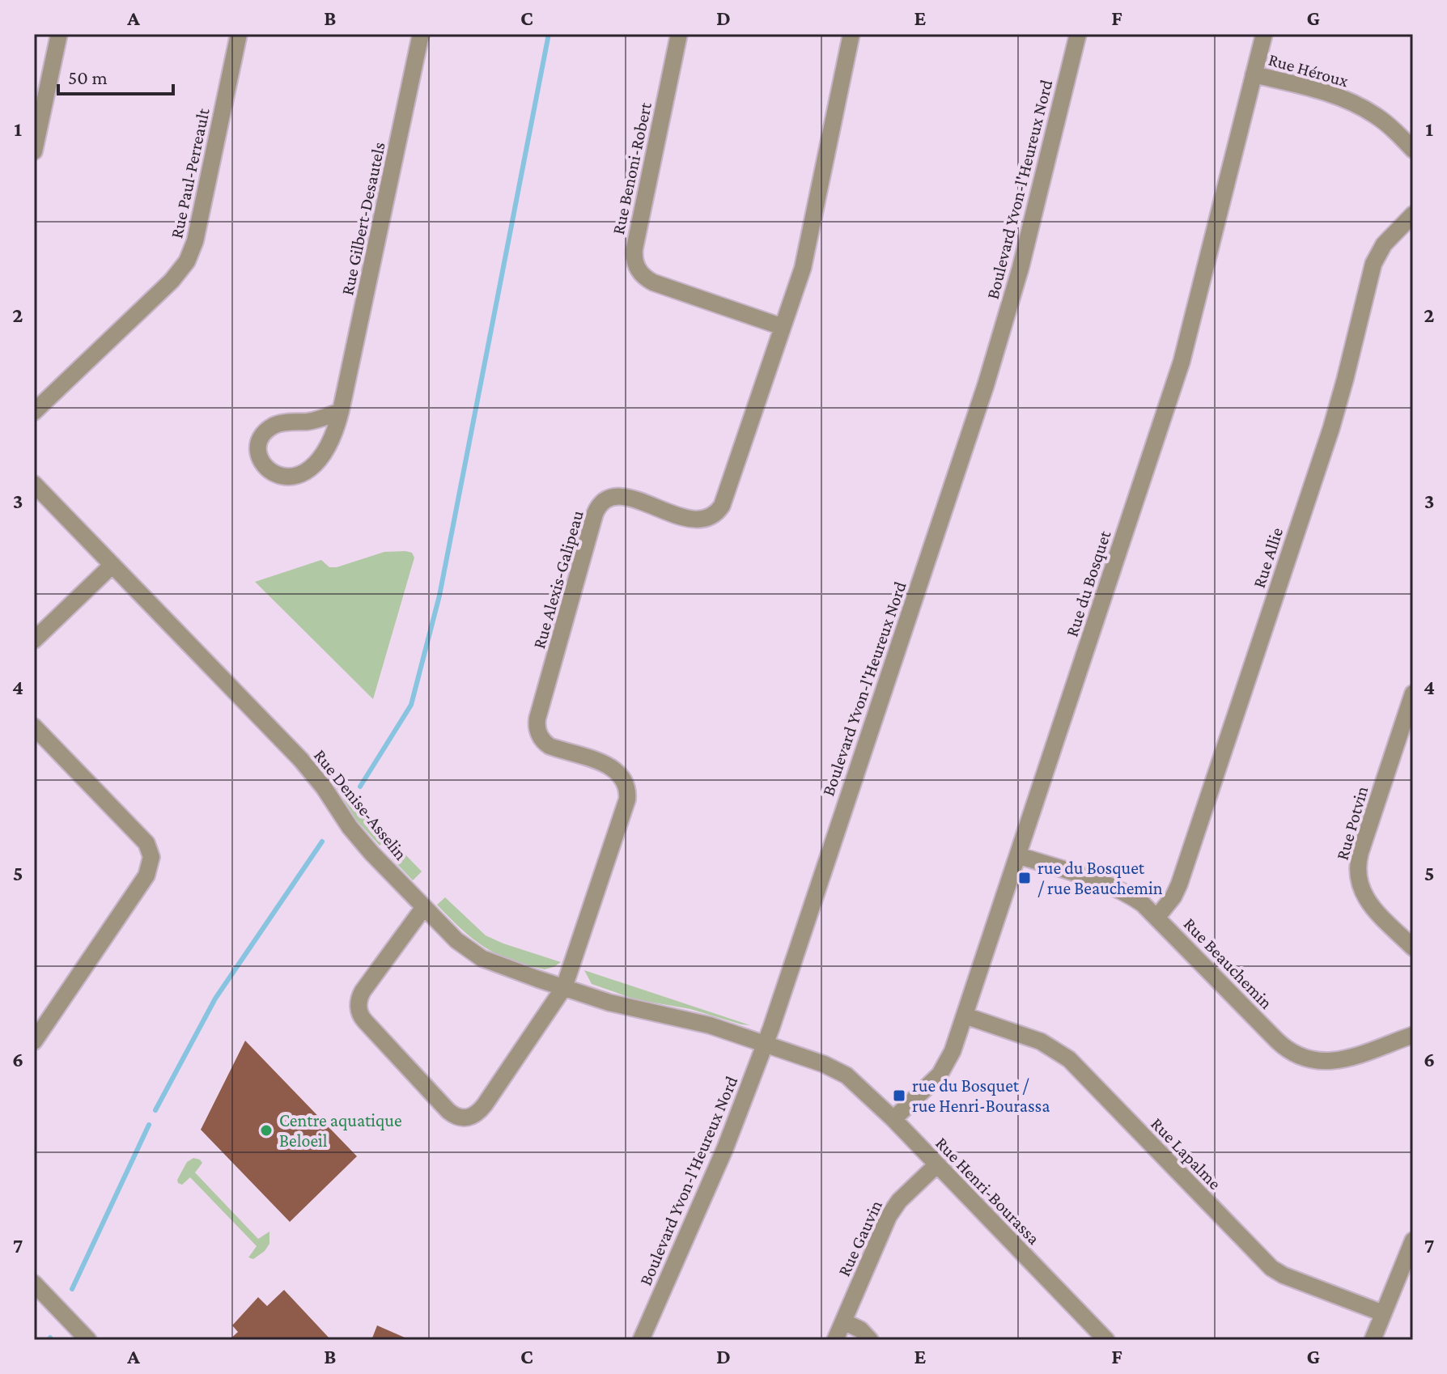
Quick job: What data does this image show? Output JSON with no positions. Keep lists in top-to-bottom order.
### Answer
{
  "streets": {
    "street": [
      "Rue Héroux",
      "Rue Benoni-Robert",
      "Rue Paul-Perreault",
      "Boulevard Yvon-l'Heureux Nord",
      "Rue Gilbert-Desautels",
      "Rue Allie",
      "Rue Alexis-Galipeau",
      "Rue du Bosquet",
      "Rue Denise-Asselin",
      "Rue Potvin",
      "Rue Beauchemin",
      "Rue Lapalme",
      "Rue Henri-Bourassa",
      "Rue Gauvin"
    ]
  },
  "crossings": [
    ["Rue Héroux", "Rue du Bosquet"],
    ["Rue Benoni-Robert", "Rue Alexis-Galipeau"],
    ["Boulevard Yvon-l'Heureux Nord", "Rue Denise-Asselin"],
    ["Boulevard Yvon-l'Heureux Nord", "Rue Henri-Bourassa"],
    ["Rue Allie", "Rue Beauchemin"],
    ["Rue Alexis-Galipeau", "Rue Denise-Asselin"],
    ["Rue du Bosquet", "Rue Beauchemin"],
    ["Rue du Bosquet", "Rue Lapalme"],
    ["Rue du Bosquet", "Rue Henri-Bourassa"],
    ["Rue Denise-Asselin", "Rue Henri-Bourassa"],
    ["Rue Henri-Bourassa", "Rue Gauvin"]
  ],
  "places": {
    "transit": ["rue du Bosquet / rue Beauchemin", "rue du Bosquet / rue Henri-Bourassa"],
    "other": ["Centre aquatique Beloeil"]
  },
  "scale_bar": "50 m",
  "grid": {
    "columns": [
      "A",
      "B",
      "C",
      "D",
      "E",
      "F",
      "G"
    ],
    "rows": [
      "1",
      "2",
      "3",
      "4",
      "5",
      "6",
      "7"
    ]
  }
}
